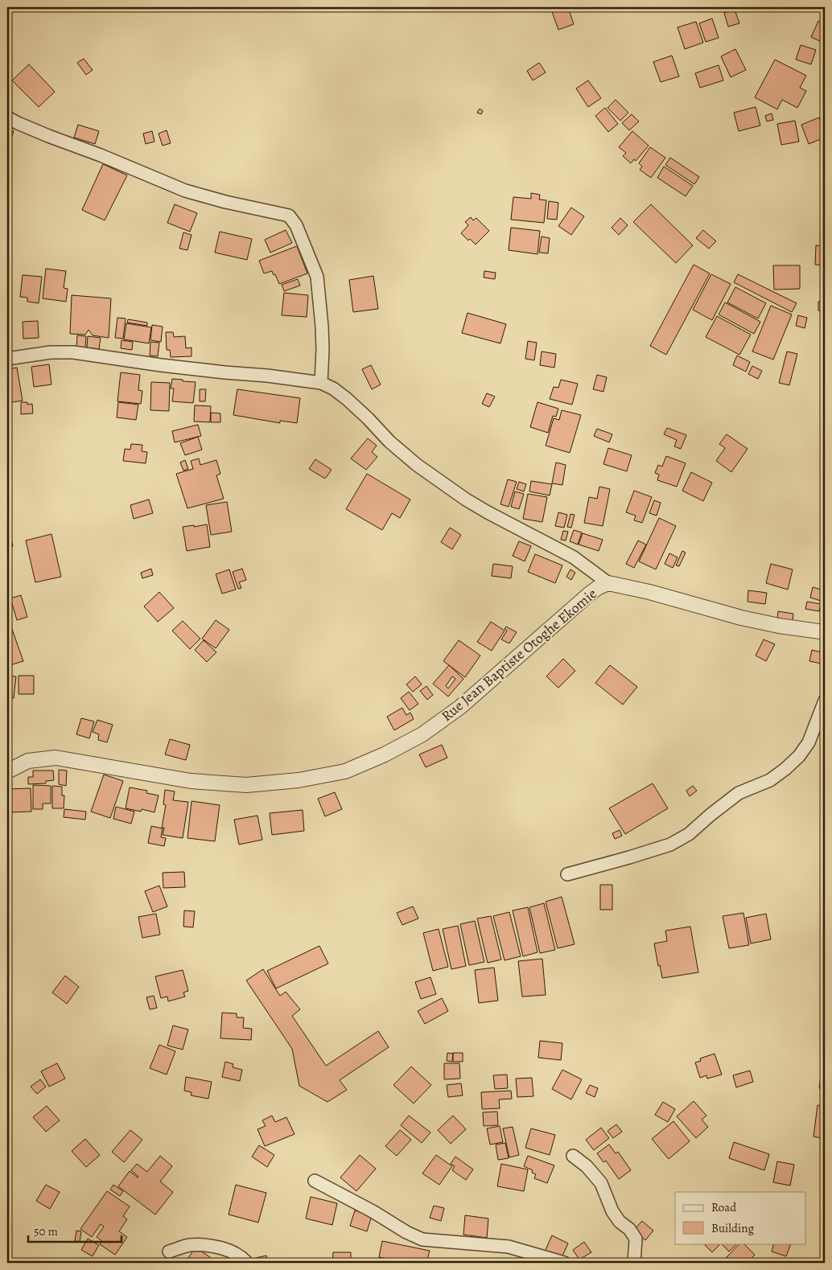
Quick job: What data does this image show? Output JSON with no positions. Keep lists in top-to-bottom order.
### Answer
{
  "streets": {
    "street": ["Rue Jean Baptiste Otoghe Ekomie"]
  },
  "legend": ["Road", "Building"],
  "scale_bar": "50 m"
}
